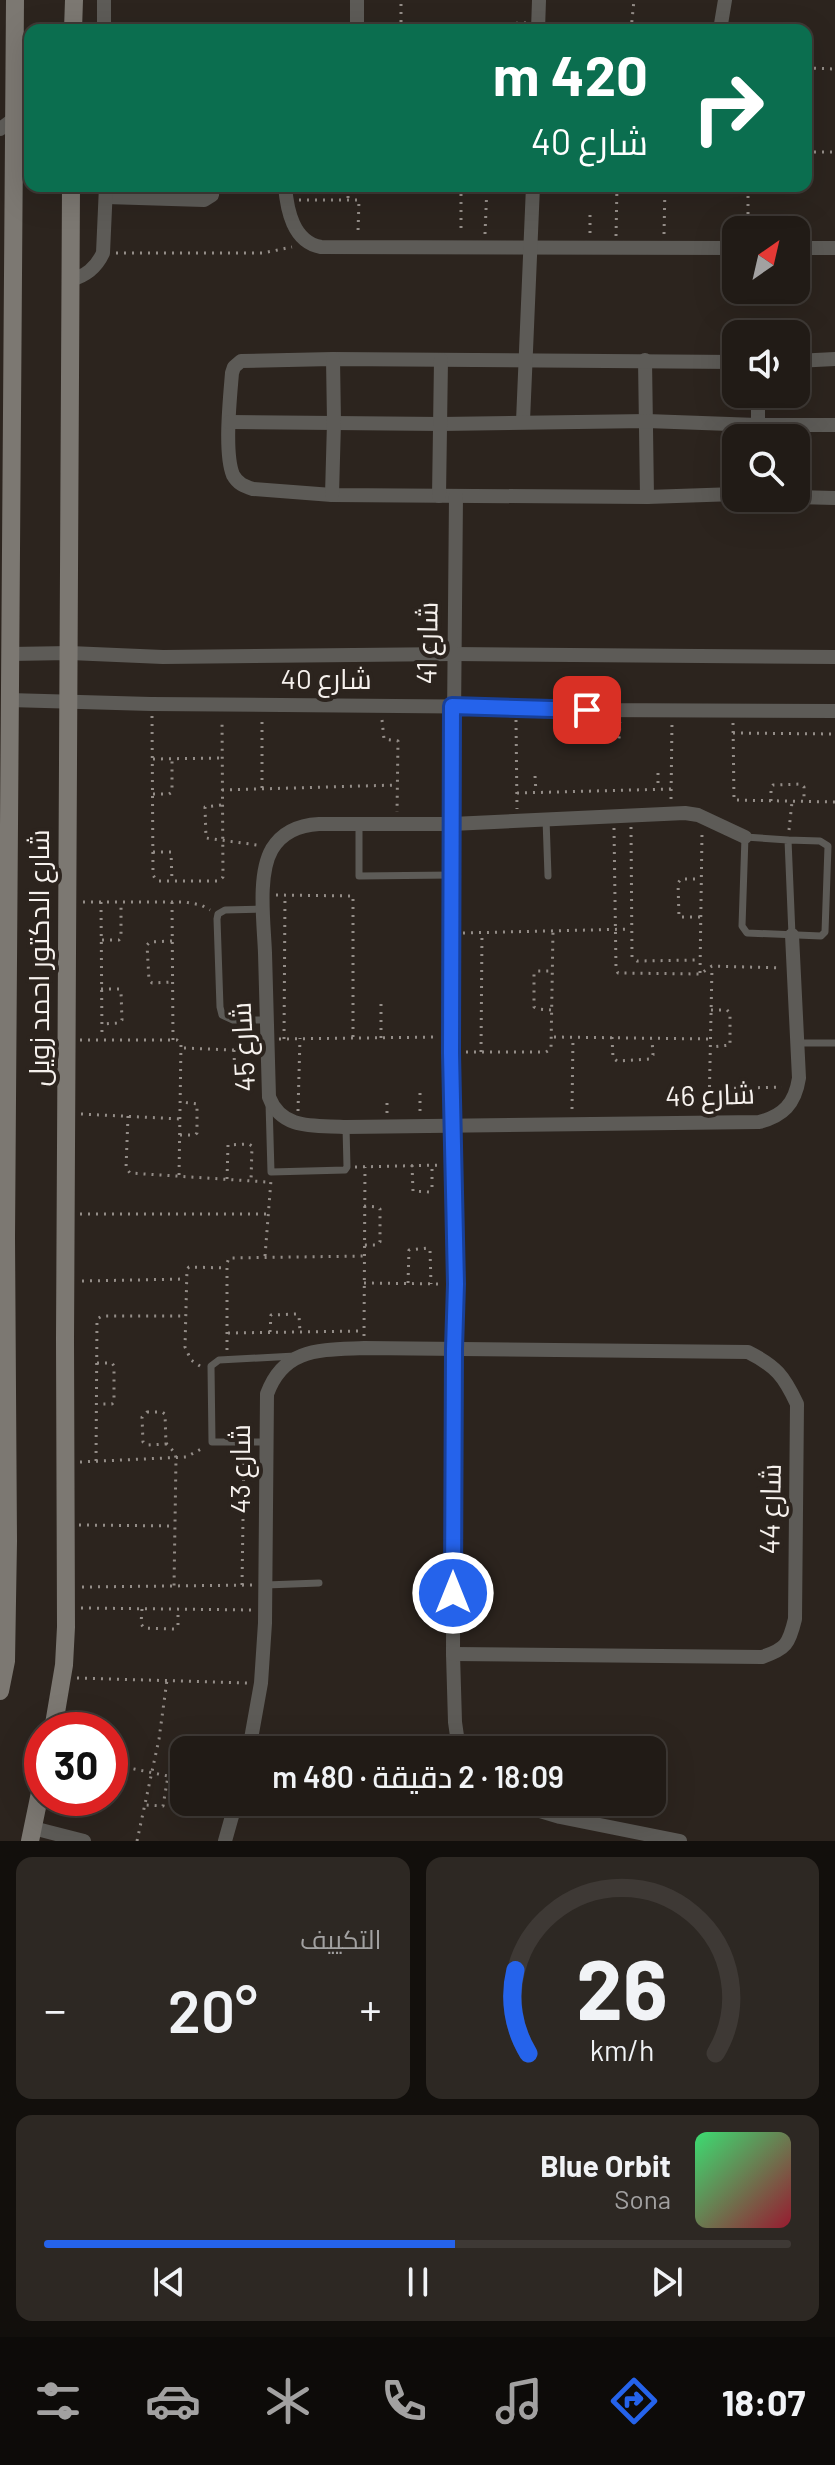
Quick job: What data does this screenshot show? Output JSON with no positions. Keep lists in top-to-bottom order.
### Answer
{
  "streets": {
    "street": [
      "شارع 41",
      "شارع 40",
      "شارع الدكتور احمد زويل",
      "شارع 45",
      "شارع 46",
      "شارع 43",
      "شارع 44"
    ]
  },
  "crossings": [
    ["شارع 41", "شارع 40"],
    ["شارع 41", "شارع 46"],
    ["شارع 41", "شارع 44"],
    ["شارع 40", "شارع الدكتور احمد زويل"]
  ],
  "north": "top right",
  "page": {
    "turn": ["420 m", "شارع 40"],
    "limit": "30",
    "trip": "18:09 · 2 دقيقة · 480 m",
    "tile": "التكييف",
    "heat": ["−", "20°", "+"],
    "song": ["Blue Orbit", "Sona"],
    "tabs": "18:07",
    "gauge": ["26", "km/h"]
  }
}
